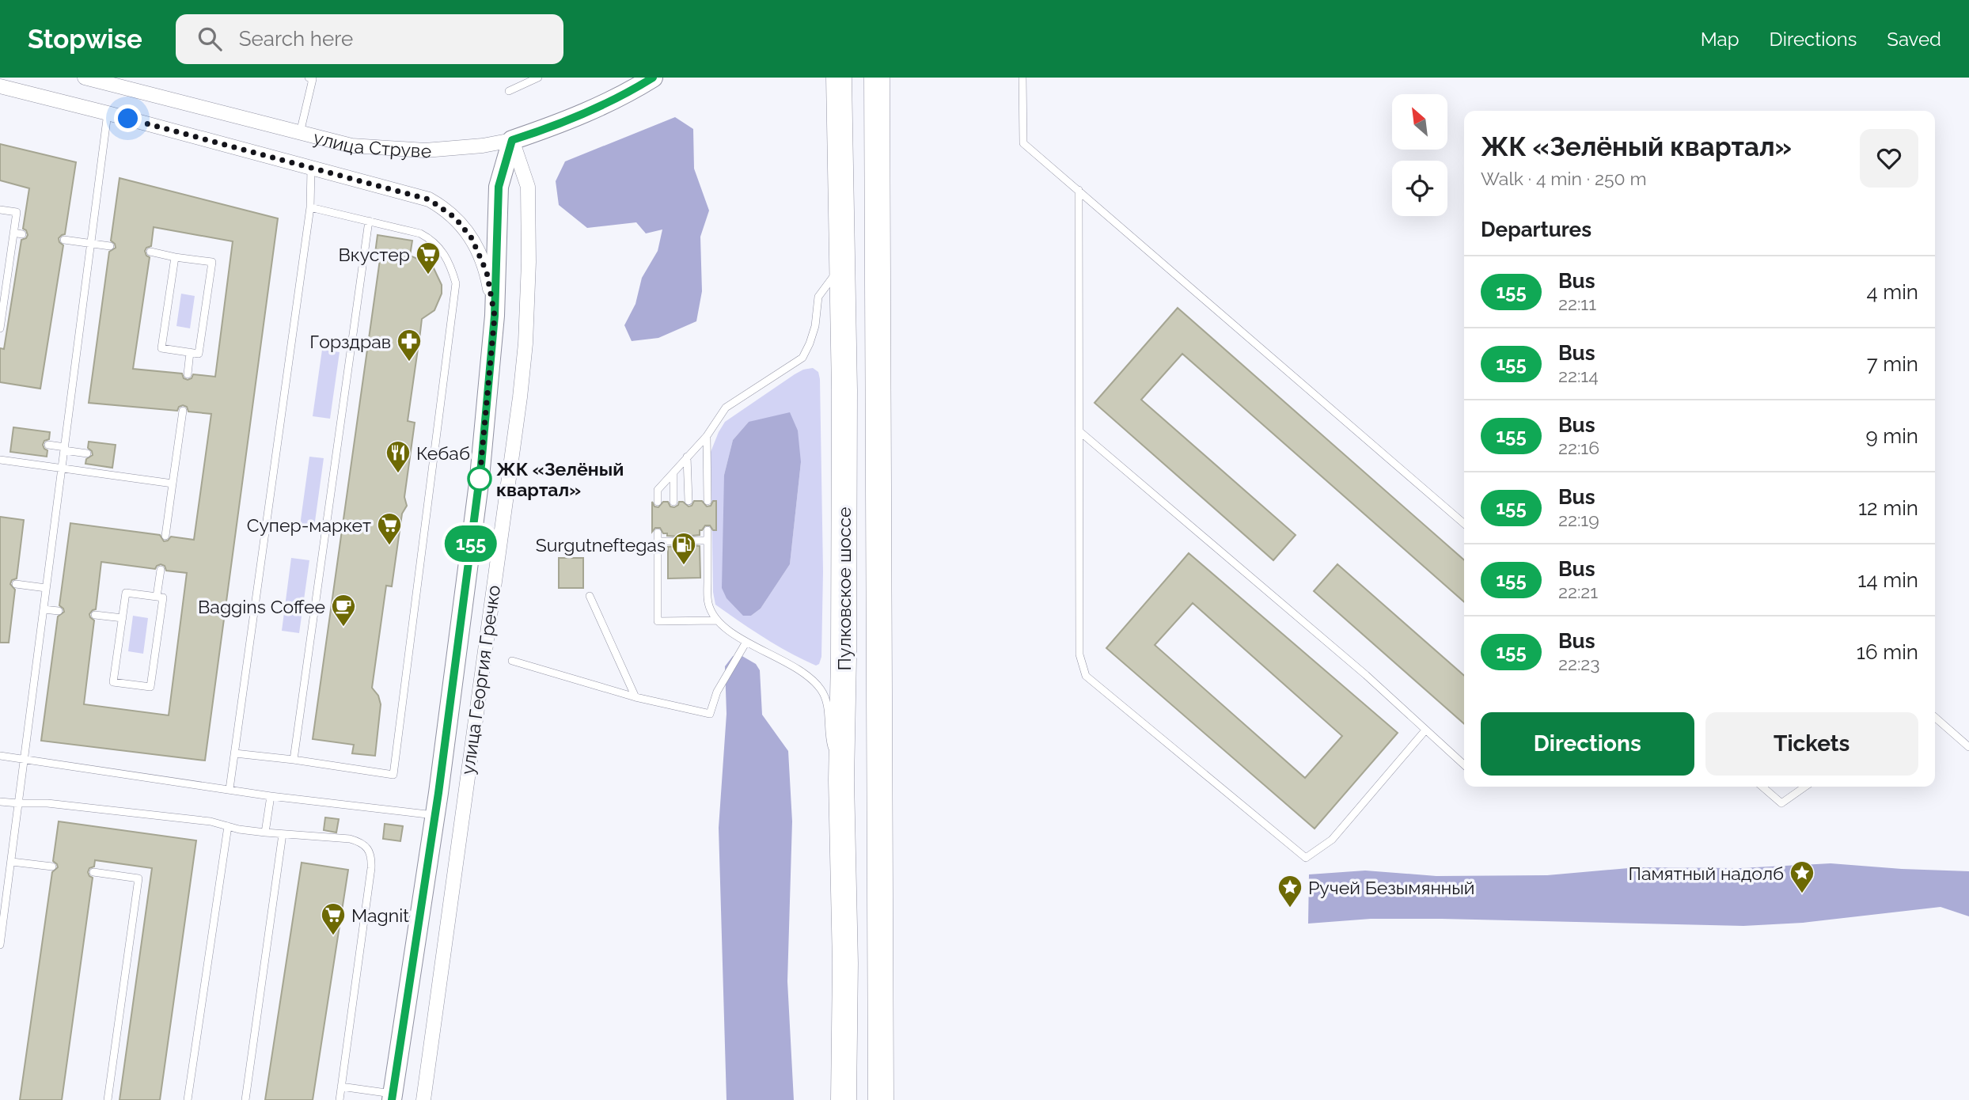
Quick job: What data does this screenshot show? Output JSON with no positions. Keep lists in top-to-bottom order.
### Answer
{
  "streets": {
    "highway": ["Пулковское шоссе"],
    "street": ["улица Струве", "улица Георгия Гречко"]
  },
  "crossings": [
    ["улица Струве", "улица Георгия Гречко"]
  ],
  "places": {
    "supermarket": ["Вкустер", "Супер-маркет", "Magnit"],
    "pharmacy": ["Горздрав"],
    "restaurant": ["Кебаб"],
    "other": ["ЖК «Зелёный квартал»"],
    "fuel station": ["Surgutneftegas"],
    "cafe": ["Baggins Coffee"],
    "place": ["Памятный надолб", "Ручей Безымянный"]
  },
  "lines": ["bus line 155"],
  "north": "top left",
  "page": {
    "header": "Stopwise",
    "search": "Search here",
    "nav": ["Map", "Directions", "Saved"],
    "on_map": "155",
    "heading": [
      ["ЖК «Зелёный квартал»", "Walk · 4 min · 250 m"],
      "Departures"
    ],
    "list": [
      {
        "mark": "155",
        "name": "Bus",
        "note": "22:11",
        "value": "4 min"
      },
      {
        "mark": "155",
        "name": "Bus",
        "note": "22:14",
        "value": "7 min"
      },
      {
        "mark": "155",
        "name": "Bus",
        "note": "22:16",
        "value": "9 min"
      },
      {
        "mark": "155",
        "name": "Bus",
        "note": "22:19",
        "value": "12 min"
      },
      {
        "mark": "155",
        "name": "Bus",
        "note": "22:21",
        "value": "14 min"
      },
      {
        "mark": "155",
        "name": "Bus",
        "note": "22:23",
        "value": "16 min"
      }
    ],
    "buttons": ["Directions", "Tickets"]
  }
}
